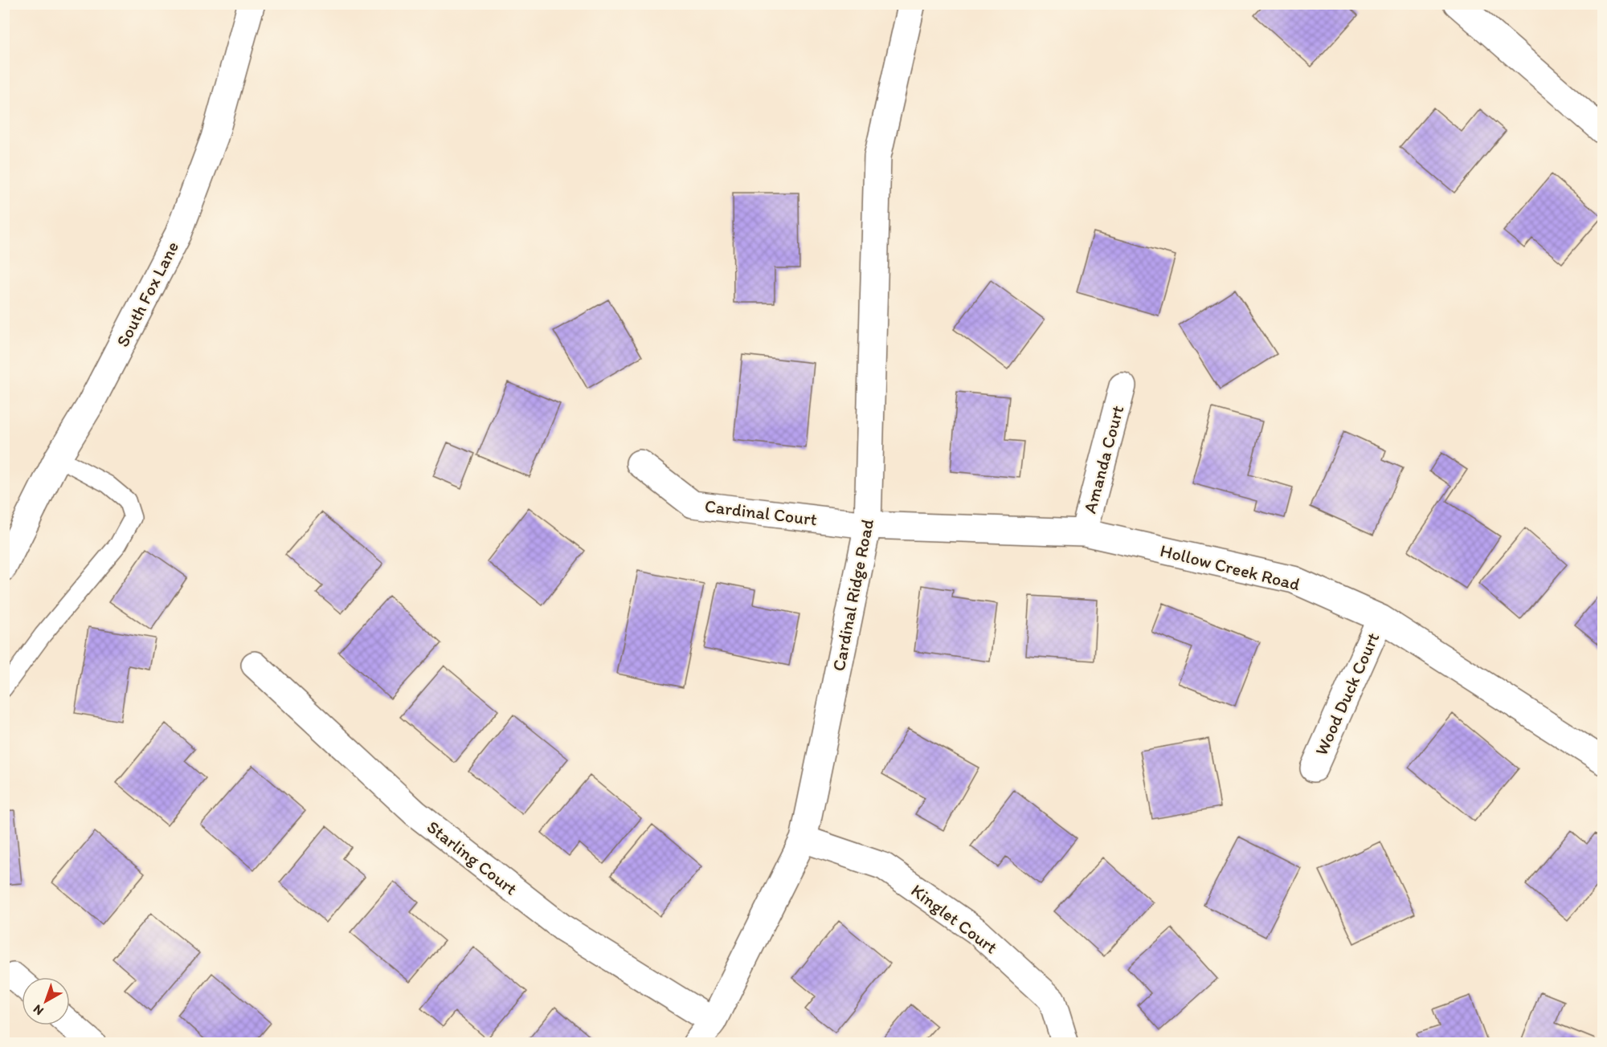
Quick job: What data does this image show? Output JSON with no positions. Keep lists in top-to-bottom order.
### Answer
{
  "streets": {
    "street": [
      "South Fox Lane",
      "Amanda Court",
      "Cardinal Court",
      "Hollow Creek Road",
      "Cardinal Ridge Road",
      "Wood Duck Court",
      "Starling Court",
      "Kinglet Court"
    ]
  },
  "crossings": [
    ["Amanda Court", "Hollow Creek Road"],
    ["Cardinal Court", "Hollow Creek Road"],
    ["Cardinal Court", "Cardinal Ridge Road"],
    ["Hollow Creek Road", "Cardinal Ridge Road"],
    ["Hollow Creek Road", "Wood Duck Court"],
    ["Cardinal Ridge Road", "Starling Court"],
    ["Cardinal Ridge Road", "Kinglet Court"]
  ],
  "north": "bottom left"
}
